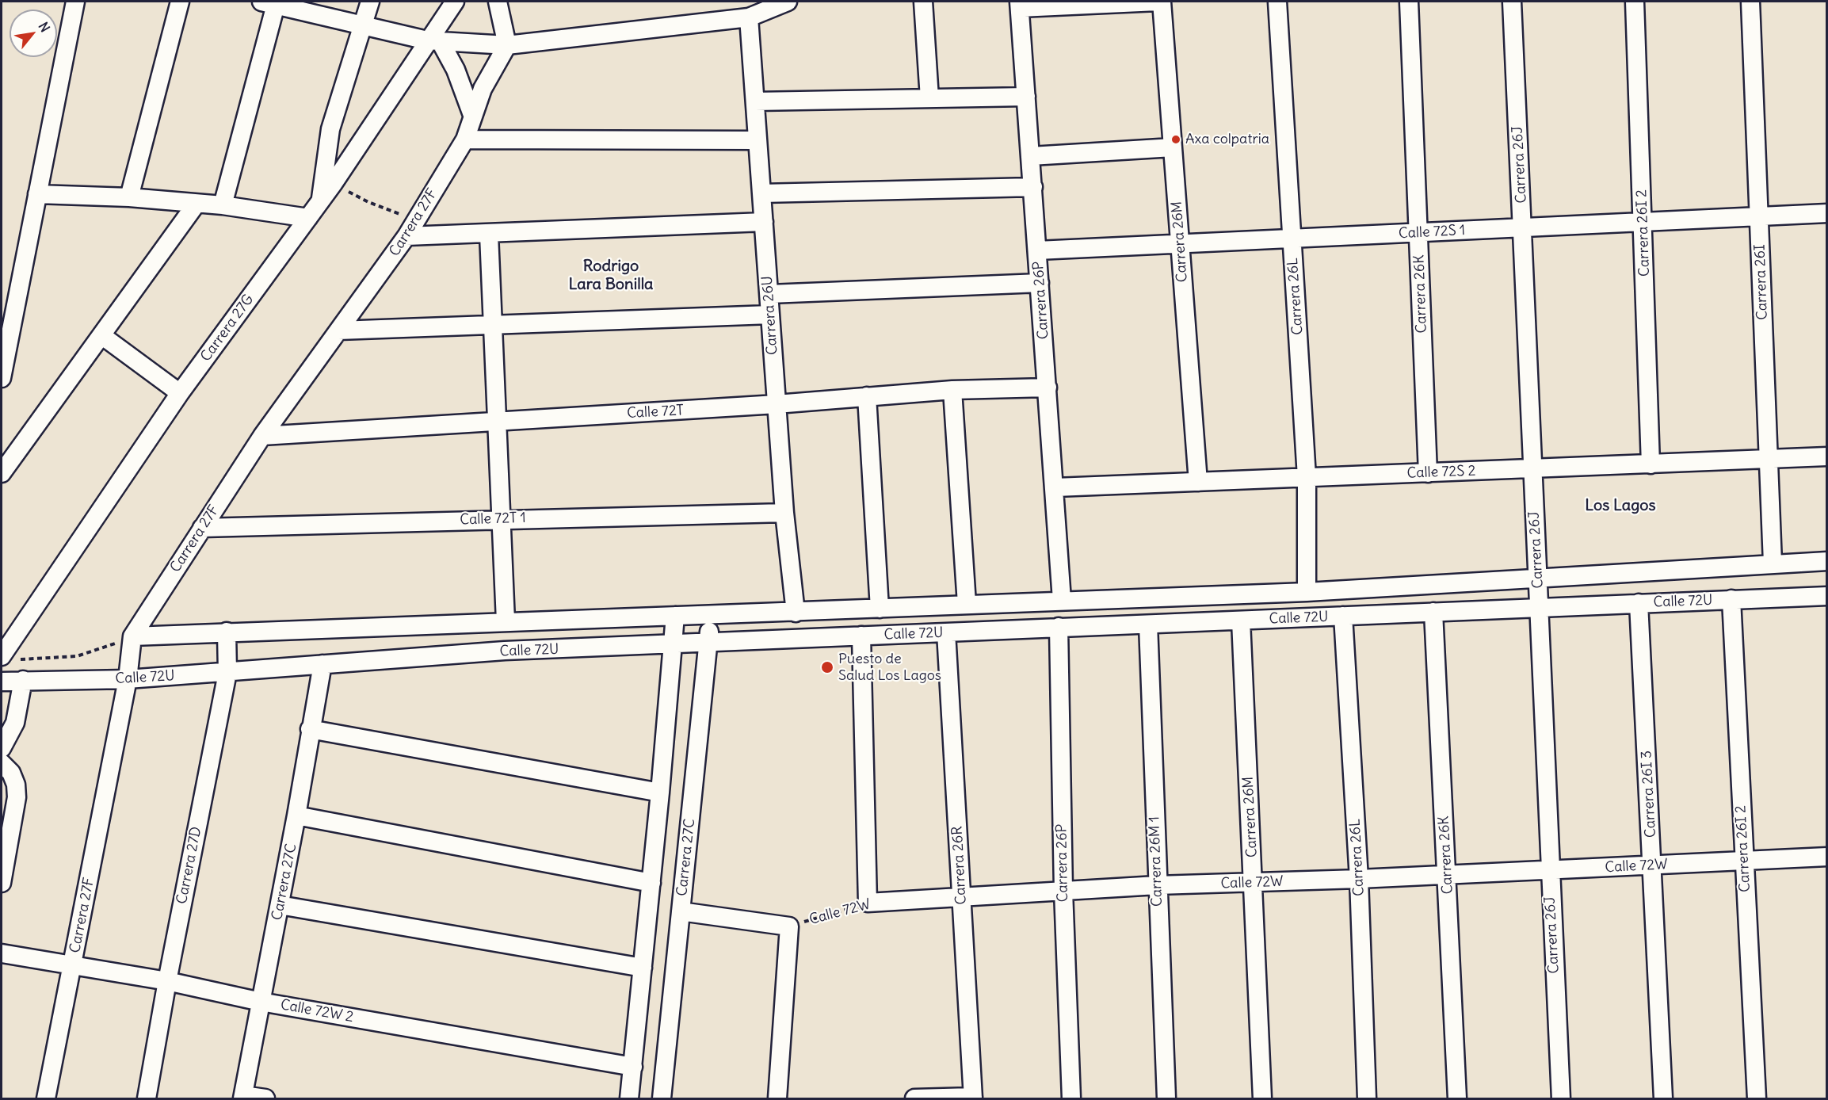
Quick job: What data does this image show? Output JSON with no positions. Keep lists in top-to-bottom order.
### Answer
{
  "streets": {
    "street": [
      "Carrera 26J",
      "Carrera 27F",
      "Calle 72S 1",
      "Carrera 26I 2",
      "Carrera 26M",
      "Carrera 26I",
      "Carrera 26K",
      "Carrera 26L",
      "Carrera 26P",
      "Carrera 26U",
      "Carrera 27G",
      "Calle 72T",
      "Calle 72S 2",
      "Calle 72T 1",
      "Calle 72U",
      "Carrera 26I 3",
      "Carrera 27C",
      "Carrera 26M 1",
      "Carrera 27D",
      "Carrera 26R",
      "Calle 72W",
      "Calle 72W 2"
    ]
  },
  "crossings": [
    ["Carrera 26J", "Calle 72S 1"],
    ["Carrera 26J", "Calle 72S 2"],
    ["Carrera 26J", "Calle 72U"],
    ["Carrera 26J", "Calle 72W"],
    ["Carrera 27F", "Calle 72T"],
    ["Carrera 27F", "Calle 72T 1"],
    ["Carrera 27F", "Calle 72U"],
    ["Carrera 27F", "Calle 72W 2"],
    ["Calle 72S 1", "Carrera 26I 2"],
    ["Calle 72S 1", "Carrera 26M"],
    ["Calle 72S 1", "Carrera 26I"],
    ["Calle 72S 1", "Carrera 26K"],
    ["Calle 72S 1", "Carrera 26L"],
    ["Calle 72S 1", "Carrera 26P"],
    ["Carrera 26I 2", "Calle 72S 2"],
    ["Carrera 26I 2", "Calle 72U"],
    ["Carrera 26I 2", "Calle 72W"],
    ["Carrera 26M", "Calle 72S 2"],
    ["Carrera 26M", "Calle 72U"],
    ["Carrera 26M", "Calle 72W"],
    ["Carrera 26I", "Calle 72S 2"],
    ["Carrera 26I", "Calle 72U"],
    ["Carrera 26K", "Calle 72S 2"],
    ["Carrera 26K", "Calle 72U"],
    ["Carrera 26K", "Calle 72W"],
    ["Carrera 26L", "Calle 72S 2"],
    ["Carrera 26L", "Calle 72U"],
    ["Carrera 26L", "Calle 72W"],
    ["Carrera 26P", "Calle 72T"],
    ["Carrera 26P", "Calle 72S 2"],
    ["Carrera 26P", "Calle 72U"],
    ["Carrera 26P", "Calle 72W"],
    ["Carrera 26U", "Calle 72T"],
    ["Carrera 26U", "Calle 72T 1"],
    ["Carrera 26U", "Calle 72U"],
    ["Calle 72U", "Carrera 26I 3"],
    ["Calle 72U", "Carrera 27C"],
    ["Calle 72U", "Carrera 26M 1"],
    ["Calle 72U", "Carrera 27D"],
    ["Calle 72U", "Carrera 26R"],
    ["Carrera 26I 3", "Calle 72W"],
    ["Carrera 27C", "Calle 72W"],
    ["Carrera 27C", "Calle 72W 2"],
    ["Carrera 26M 1", "Calle 72W"],
    ["Carrera 27D", "Calle 72W 2"],
    ["Carrera 26R", "Calle 72W"]
  ],
  "districts": ["Rodrigo Lara Bonilla", "Los Lagos"],
  "places": ["Axa colpatria", "Puesto de Salud Los Lagos"],
  "north": "top right"
}
